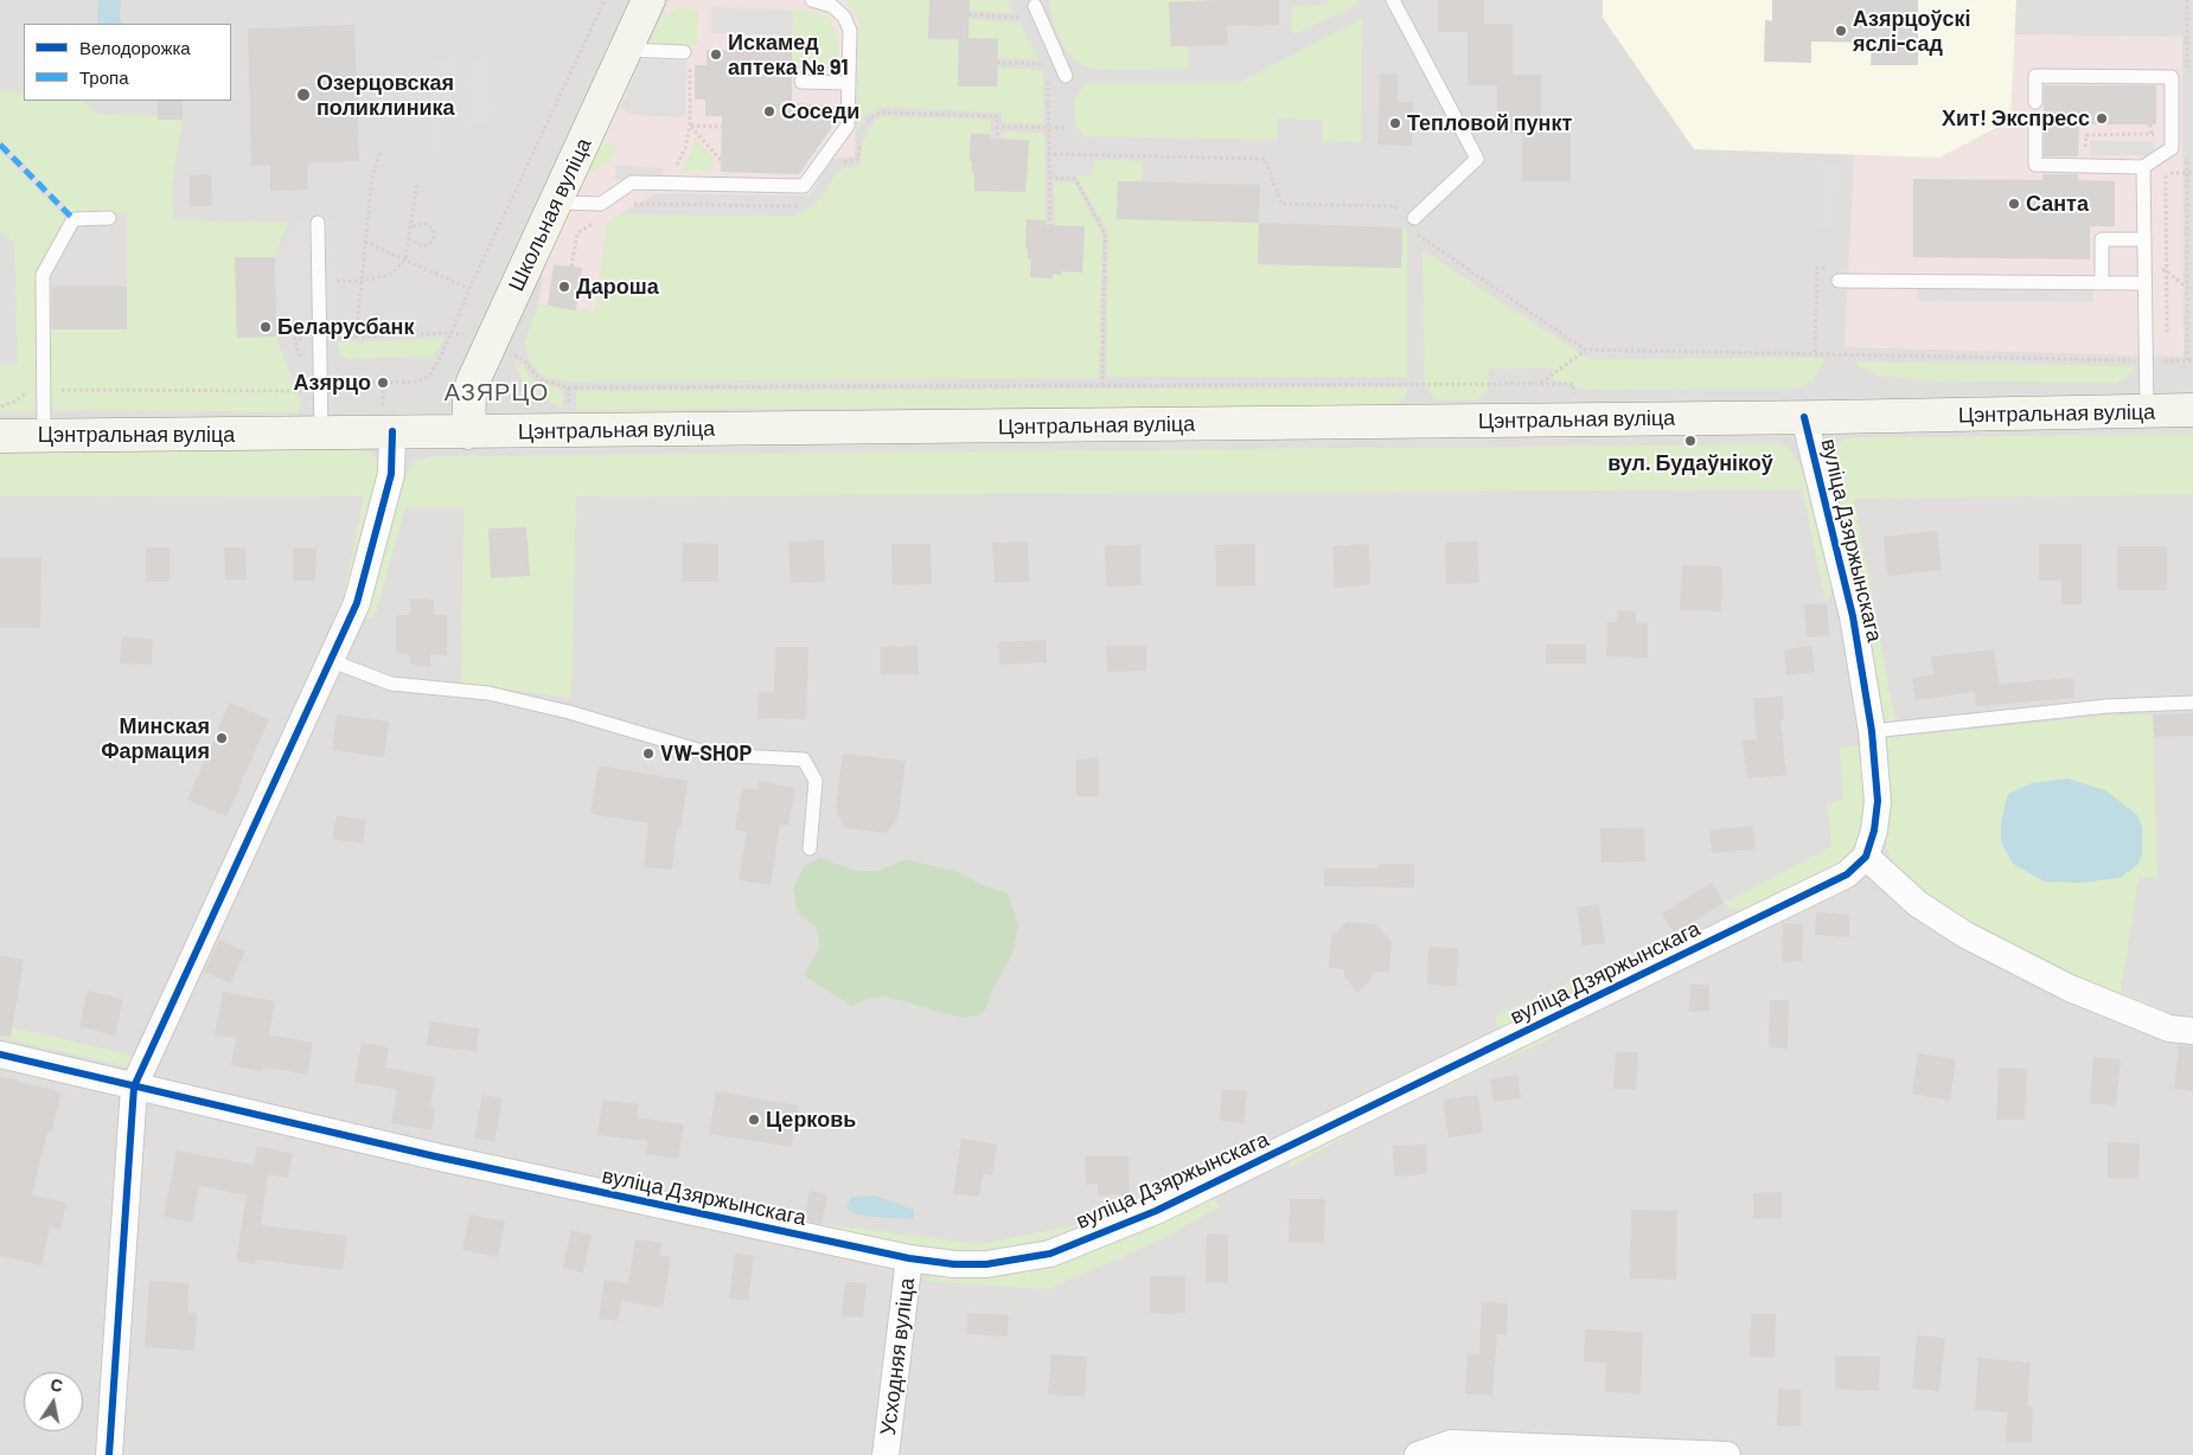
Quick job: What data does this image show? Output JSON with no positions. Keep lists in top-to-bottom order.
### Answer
{
  "streets": {
    "main road": ["Школьная вуліца", "Цэнтральная вуліца"],
    "street": ["вуліца Дзяржынскага", "Усходняя вуліца"]
  },
  "crossings": [
    ["Школьная вуліца", "Цэнтральная вуліца"],
    ["Цэнтральная вуліца", "вуліца Дзяржынскага"],
    ["вуліца Дзяржынскага", "Усходняя вуліца"]
  ],
  "districts": ["АЗЯРЦО"],
  "places": [
    "Азярцоўскі яслі-сад",
    "Искамед аптека № 91",
    "Озерцовская поликлиника",
    "Соседи",
    "Хит! Экспресс",
    "Тепловой пункт",
    "Санта",
    "Дароша",
    "Беларусбанк",
    "Азярцо",
    "вул. Будаўнікоў",
    "Минская Фармация",
    "VW-SHOP",
    "Церковь"
  ],
  "legend": ["Велодорожка", "Тропа"],
  "north": "top"
}
